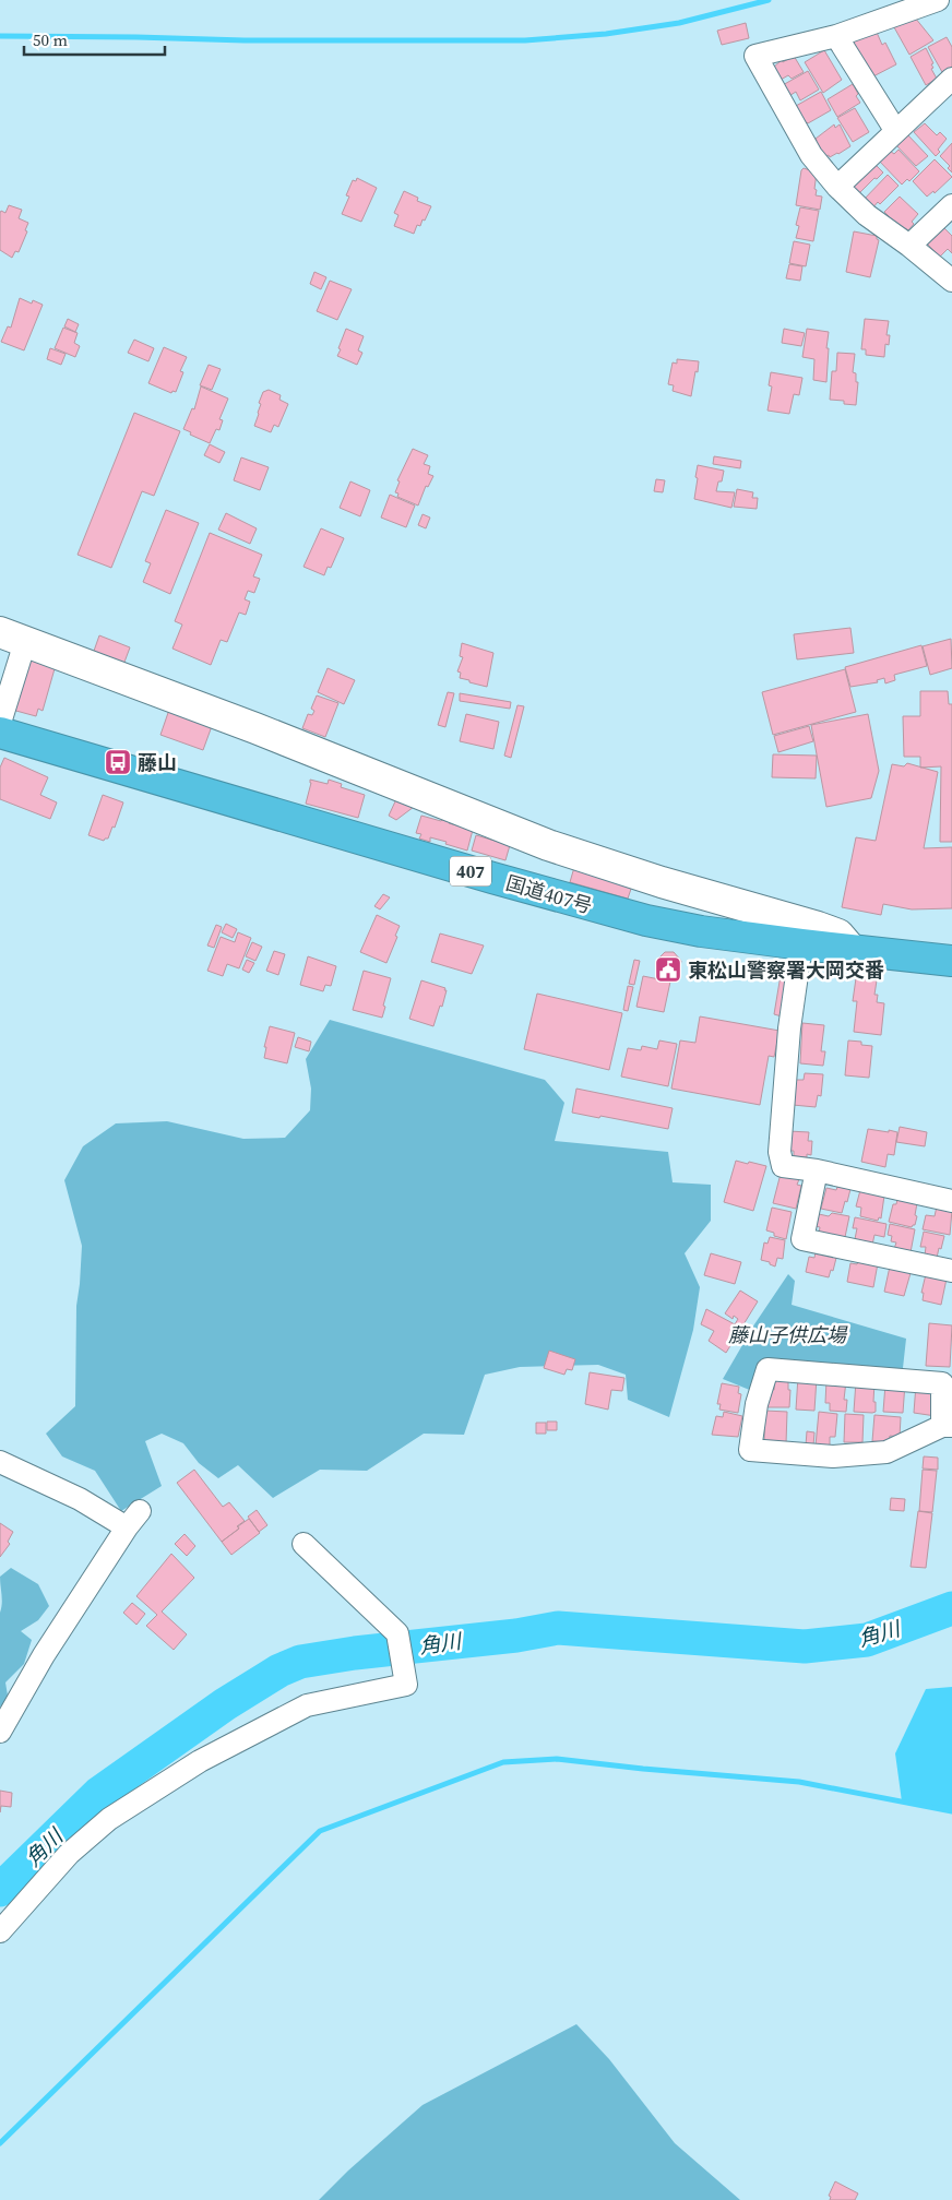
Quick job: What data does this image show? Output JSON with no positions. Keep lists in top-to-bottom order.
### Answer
{
  "streets": {
    "highway": ["407", "国道407号"]
  },
  "water": ["角川"],
  "parks": ["藤山子供広場"],
  "places": {
    "bus stop": ["藤山"],
    "public building": ["東松山警察署大岡交番"]
  },
  "scale_bar": "50 m"
}
